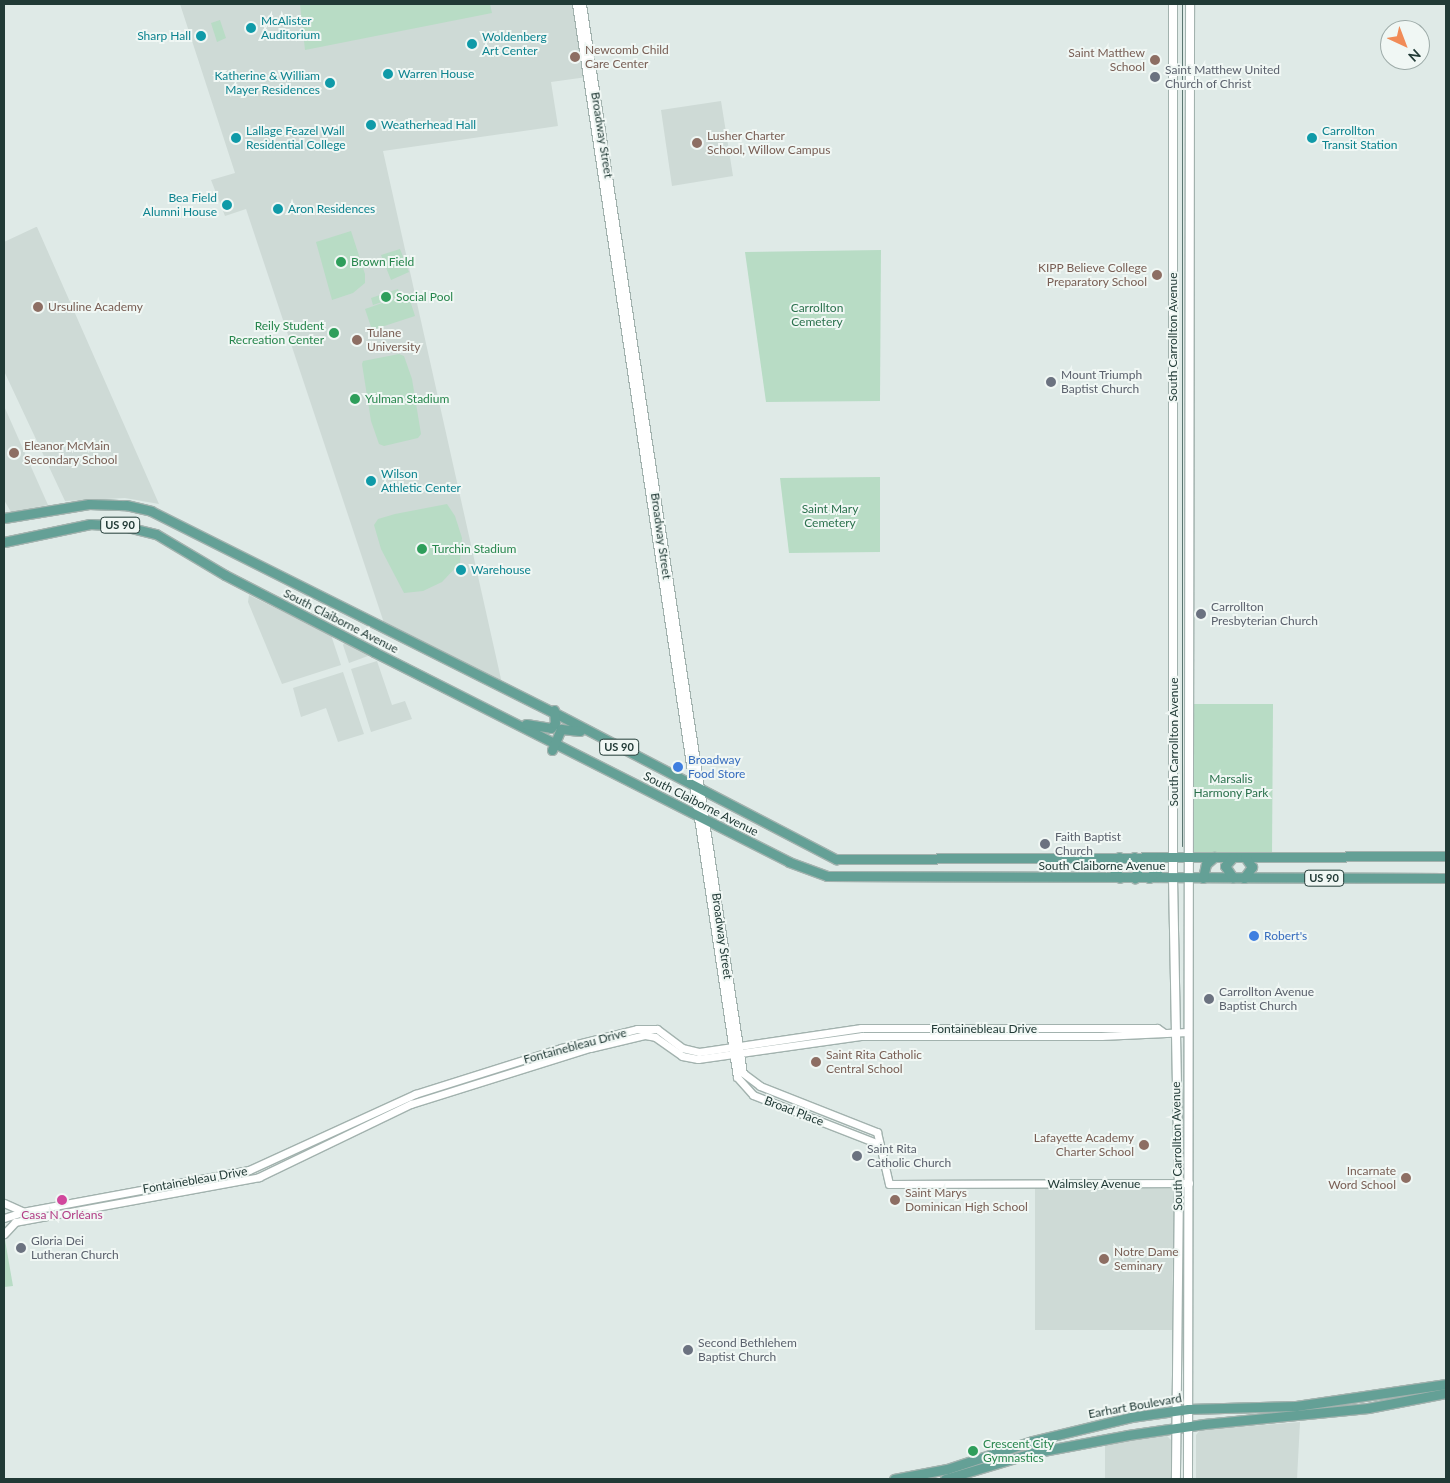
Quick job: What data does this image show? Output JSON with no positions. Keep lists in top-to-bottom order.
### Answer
{
  "streets": {
    "main road": [
      "South Carrollton Avenue",
      "US 90",
      "South Claiborne Avenue",
      "Earhart Boulevard"
    ],
    "street": [
      "Broadway Street",
      "Fontainebleau Drive",
      "Broad Place",
      "Walmsley Avenue"
    ]
  },
  "crossings": [
    ["Broadway Street", "South Claiborne Avenue"],
    ["Broadway Street", "Fontainebleau Drive"],
    ["Broadway Street", "Broad Place"],
    ["South Carrollton Avenue", "South Claiborne Avenue"],
    ["South Carrollton Avenue", "Fontainebleau Drive"],
    ["South Carrollton Avenue", "Walmsley Avenue"],
    ["South Carrollton Avenue", "Earhart Boulevard"],
    ["Fontainebleau Drive", "Broad Place"],
    ["Broad Place", "Walmsley Avenue"]
  ],
  "parks": ["Carrollton Cemetery", "Saint Mary Cemetery", "Marsalis Harmony Park"],
  "places": [
    "McAlister Auditorium",
    "Sharp Hall",
    "Woldenberg Art Center",
    "Newcomb Child Care Center",
    "Saint Matthew School",
    "Warren House",
    "Saint Matthew United Church of Christ",
    "Katherine & William Mayer Residences",
    "Weatherhead Hall",
    "Lallage Feazel Wall Residential College",
    "Carrollton Transit Station",
    "Lusher Charter School, Willow Campus",
    "Bea Field Alumni House",
    "Aron Residences",
    "Brown Field",
    "KIPP Believe College Preparatory School",
    "Social Pool",
    "Ursuline Academy",
    "Reily Student Recreation Center",
    "Tulane University",
    "Mount Triumph Baptist Church",
    "Yulman Stadium",
    "Eleanor McMain Secondary School",
    "Wilson Athletic Center",
    "Turchin Stadium",
    "Warehouse",
    "Carrollton Presbyterian Church",
    "Broadway Food Store",
    "Faith Baptist Church",
    "Robert's",
    "Carrollton Avenue Baptist Church",
    "Saint Rita Catholic Central School",
    "Lafayette Academy Charter School",
    "Saint Rita Catholic Church",
    "Incarnate Word School",
    "Casa N Orléans",
    "Saint Marys Dominican High School",
    "Gloria Dei Lutheran Church",
    "Notre Dame Seminary",
    "Second Bethlehem Baptist Church",
    "Crescent City Gymnastics"
  ],
  "north": "bottom right"
}
